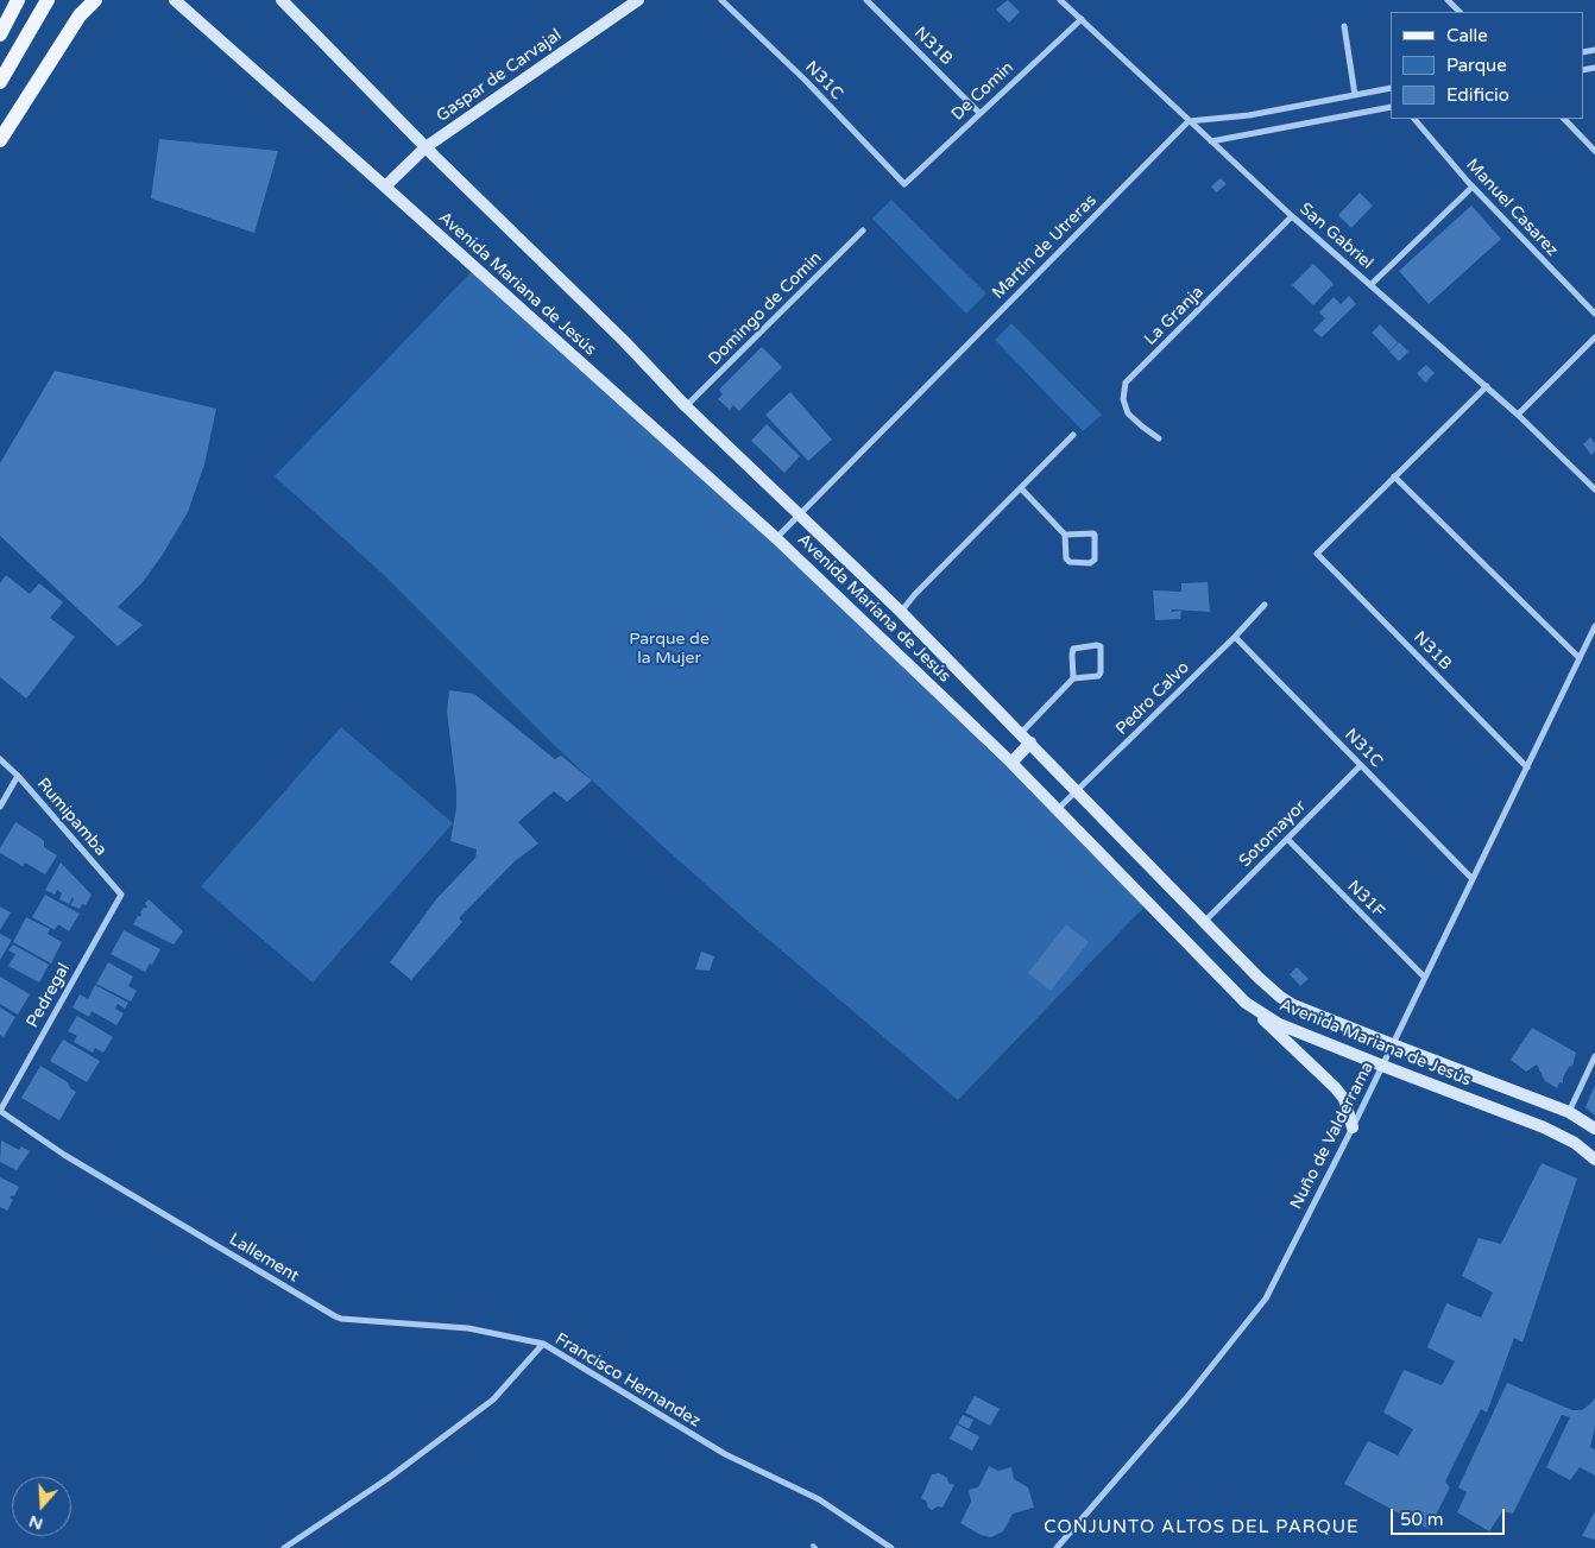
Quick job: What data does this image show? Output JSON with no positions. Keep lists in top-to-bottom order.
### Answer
{
  "streets": {
    "main road": ["Gaspar de Carvajal", "Avenida Mariana de Jesús"],
    "street": [
      "N31B",
      "N31C",
      "De Comin",
      "Manuel Casarez",
      "San Gabriel",
      "Martin de Utreras",
      "Domingo de Comin",
      "La Granja",
      "Pedro Calvo",
      "Rumipamba",
      "Sotomayor",
      "N31F",
      "Pedregal",
      "Nuño de Valderrama",
      "Lallement",
      "Francisco Hernandez"
    ]
  },
  "crossings": [
    ["N31B", "De Comin"],
    ["N31B", "Nuño de Valderrama"],
    ["Gaspar de Carvajal", "Avenida Mariana de Jesús"],
    ["N31C", "De Comin"],
    ["N31C", "Pedro Calvo"],
    ["N31C", "Sotomayor"],
    ["N31C", "Nuño de Valderrama"],
    ["De Comin", "San Gabriel"],
    ["San Gabriel", "Martin de Utreras"],
    ["San Gabriel", "La Granja"],
    ["Martin de Utreras", "Avenida Mariana de Jesús"],
    ["Avenida Mariana de Jesús", "Domingo de Comin"],
    ["Avenida Mariana de Jesús", "Pedro Calvo"],
    ["Avenida Mariana de Jesús", "Sotomayor"],
    ["Avenida Mariana de Jesús", "Nuño de Valderrama"],
    ["Rumipamba", "Pedregal"],
    ["Sotomayor", "N31F"],
    ["N31F", "Nuño de Valderrama"],
    ["Pedregal", "Lallement"],
    ["Lallement", "Francisco Hernandez"]
  ],
  "districts": ["CONJUNTO ALTOS DEL PARQUE"],
  "parks": ["Parque de la Mujer"],
  "legend": ["Calle", "Parque", "Edificio"],
  "scale_bar": "50 m",
  "north": "bottom"
}
